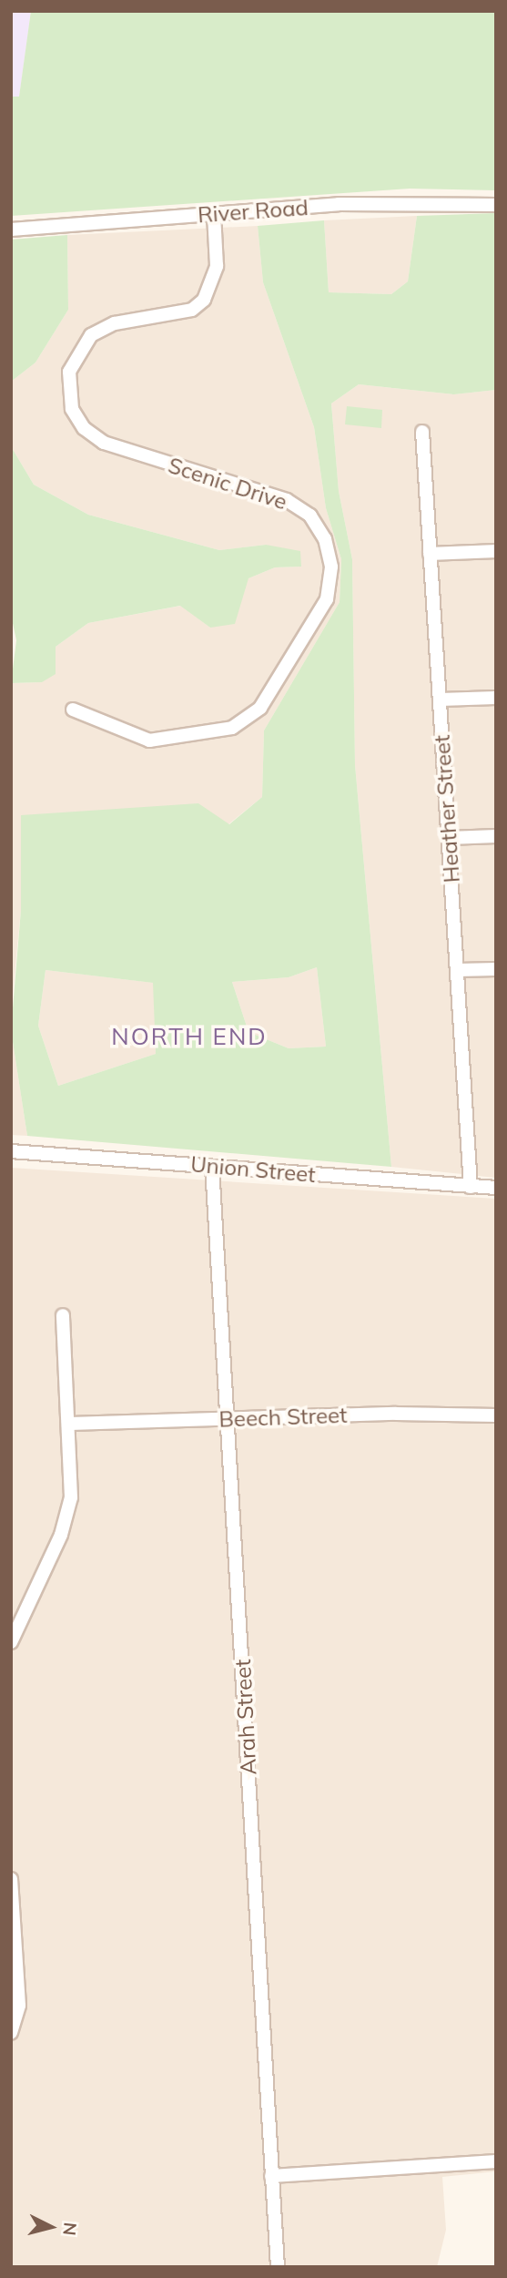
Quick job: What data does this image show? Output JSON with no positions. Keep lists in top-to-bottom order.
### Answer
{
  "streets": {
    "street": [
      "River Road",
      "Scenic Drive",
      "Heather Street",
      "Union Street",
      "Beech Street",
      "Arah Street"
    ]
  },
  "crossings": [
    ["River Road", "Scenic Drive"],
    ["Heather Street", "Union Street"],
    ["Union Street", "Arah Street"],
    ["Beech Street", "Arah Street"]
  ],
  "districts": ["NORTH END"],
  "north": "right"
}
